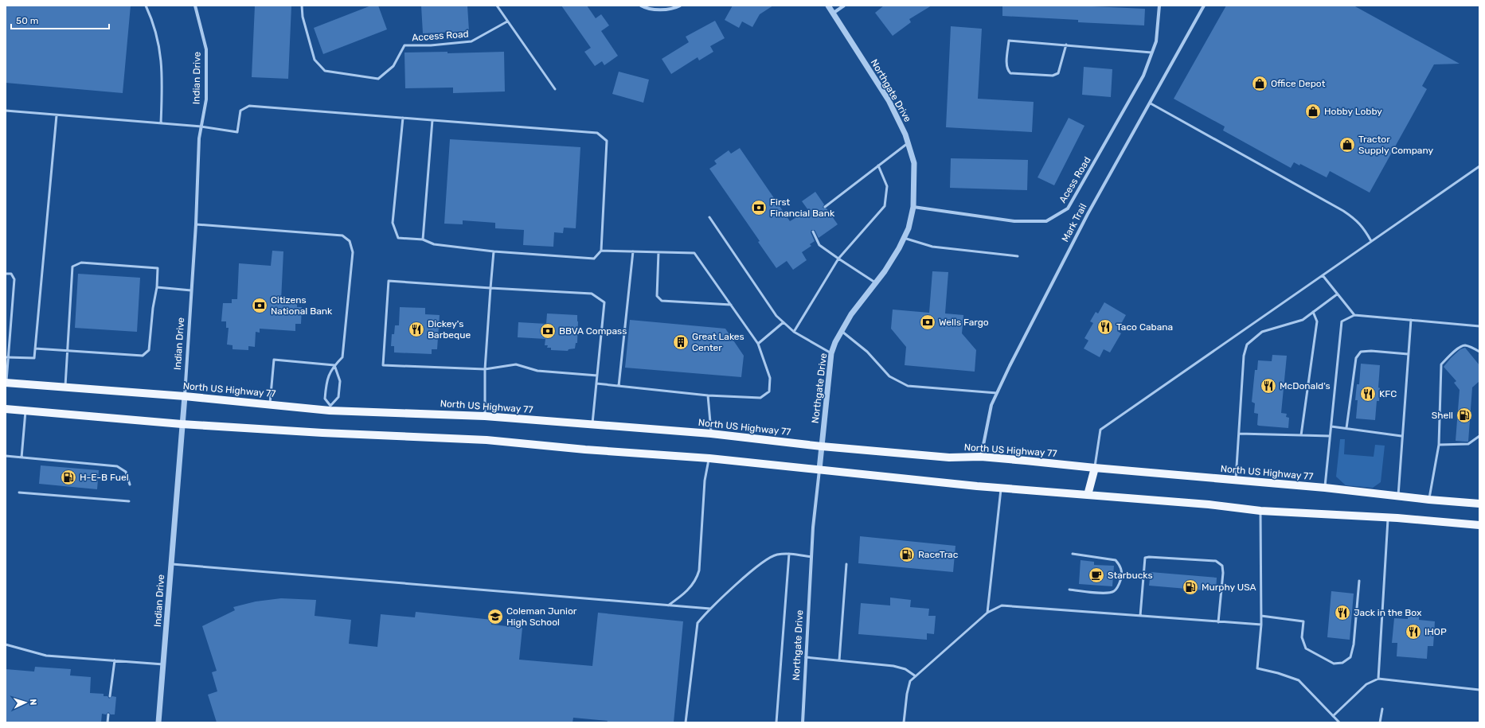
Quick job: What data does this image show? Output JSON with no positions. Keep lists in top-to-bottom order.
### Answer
{
  "streets": {
    "main road": ["North US Highway 77"],
    "street": [
      "Indian Drive",
      "Northgate Drive",
      "Acess Road",
      "Mark Trail"
    ],
    "lane": ["Access Road"]
  },
  "crossings": [
    ["Indian Drive", "North US Highway 77"],
    ["Northgate Drive", "Acess Road"],
    ["Northgate Drive", "North US Highway 77"],
    ["Mark Trail", "North US Highway 77"]
  ],
  "places": {
    "shop": ["Office Depot", "Hobby Lobby", "Tractor Supply Company"],
    "bank": [
      "First Financial Bank",
      "Citizens National Bank",
      "Wells Fargo",
      "BBVA Compass"
    ],
    "restaurant": [
      "Taco Cabana",
      "Dickey's Barbeque",
      "McDonald's",
      "KFC",
      "Jack in the Box",
      "IHOP"
    ],
    "building": ["Great Lakes Center"],
    "fuel station": [
      "Shell",
      "H-E-B Fuel",
      "RaceTrac",
      "Murphy USA"
    ],
    "cafe": ["Starbucks"],
    "school or university": ["Coleman Junior High School"]
  },
  "scale_bar": "50 m",
  "north": "right"
}
